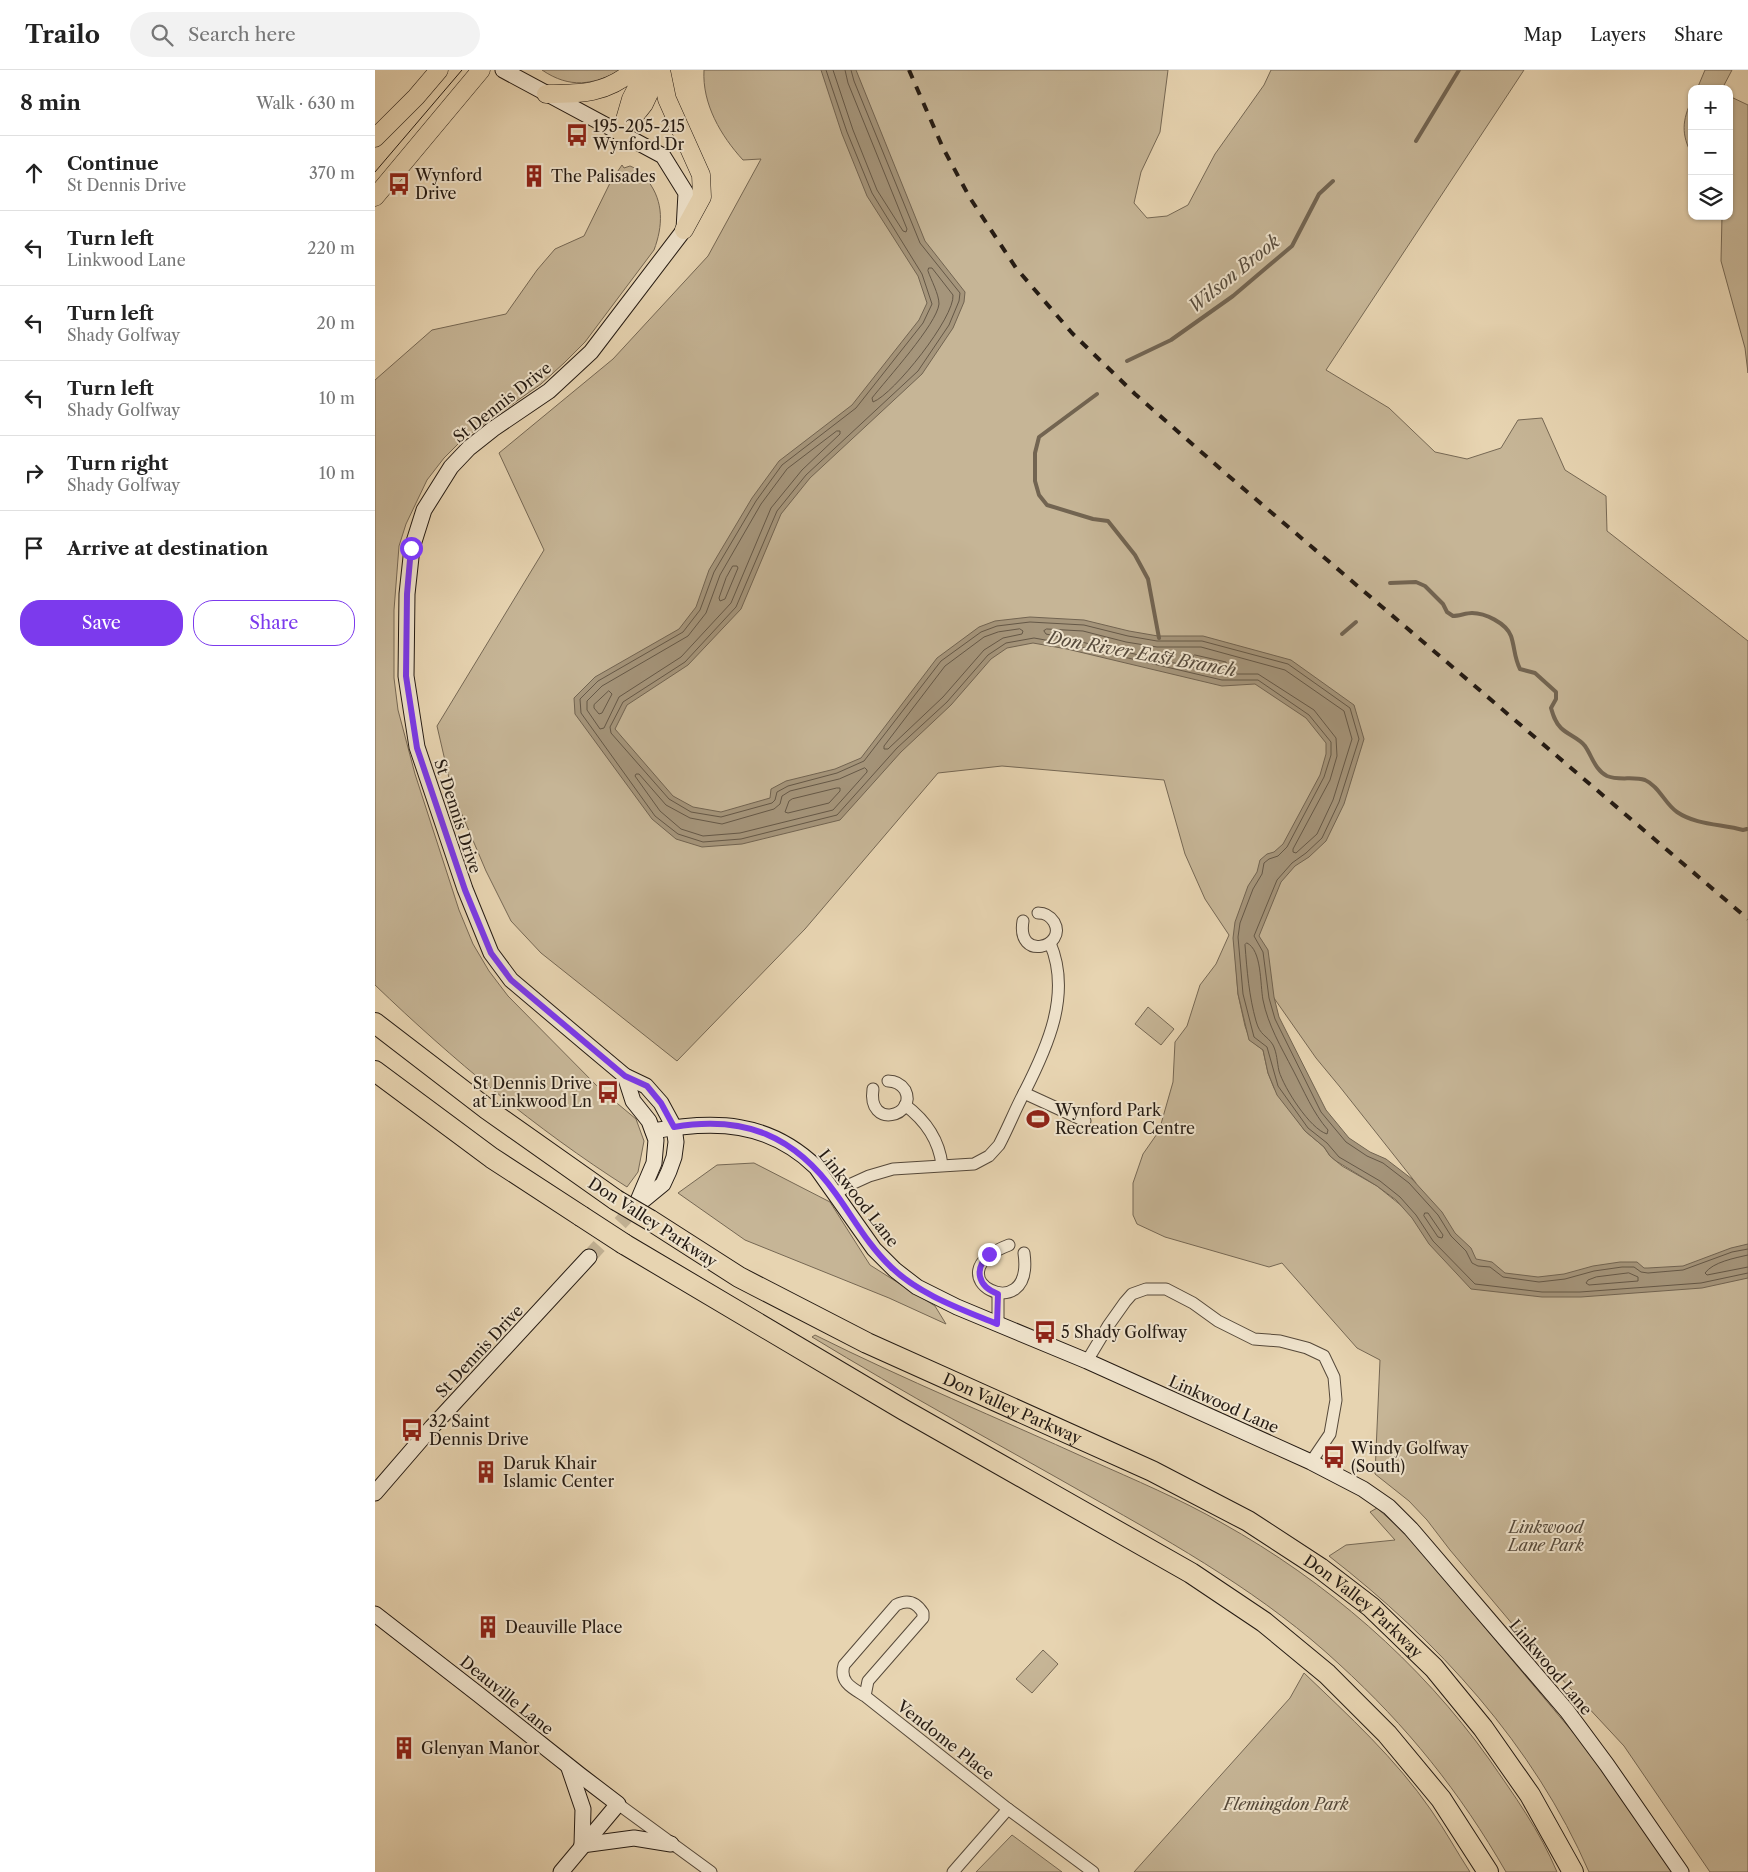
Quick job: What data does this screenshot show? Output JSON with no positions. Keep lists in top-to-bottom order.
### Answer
{
  "streets": {
    "highway": ["Don Valley Parkway"],
    "street": [
      "St Dennis Drive",
      "Linkwood Lane",
      "Deauville Lane",
      "Vendome Place"
    ]
  },
  "crossings": [
    ["St Dennis Drive", "Linkwood Lane"]
  ],
  "water": ["Wilson Brook", "Don River East Branch"],
  "parks": ["Linkwood Lane Park", "Flemingdon Park"],
  "places": {
    "bus stop": [
      "195-205-215 Wynford Dr",
      "Wynford Drive",
      "St Dennis Drive at Linkwood Ln",
      "5 Shady Golfway",
      "32 Saint Dennis Drive",
      "Windy Golfway (South)"
    ],
    "building": [
      "The Palisades",
      "Daruk Khair Islamic Center",
      "Deauville Place",
      "Glenyan Manor"
    ],
    "sports": ["Wynford Park Recreation Centre"]
  },
  "page": {
    "header": "Trailo",
    "search": "Search here",
    "nav": ["Map", "Layers", "Share"],
    "heading": ["8 min", "Walk · 630 m"],
    "map_buttons": ["+", "−"],
    "list": [
      ["Continue", "St Dennis Drive", "370 m"],
      ["Turn left", "Linkwood Lane", "220 m"],
      ["Turn left", "Shady Golfway", "20 m"],
      ["Turn left", "Shady Golfway", "10 m"],
      ["Turn right", "Shady Golfway", "10 m"],
      "Arrive at destination"
    ],
    "buttons": ["Save", "Share"]
  }
}
